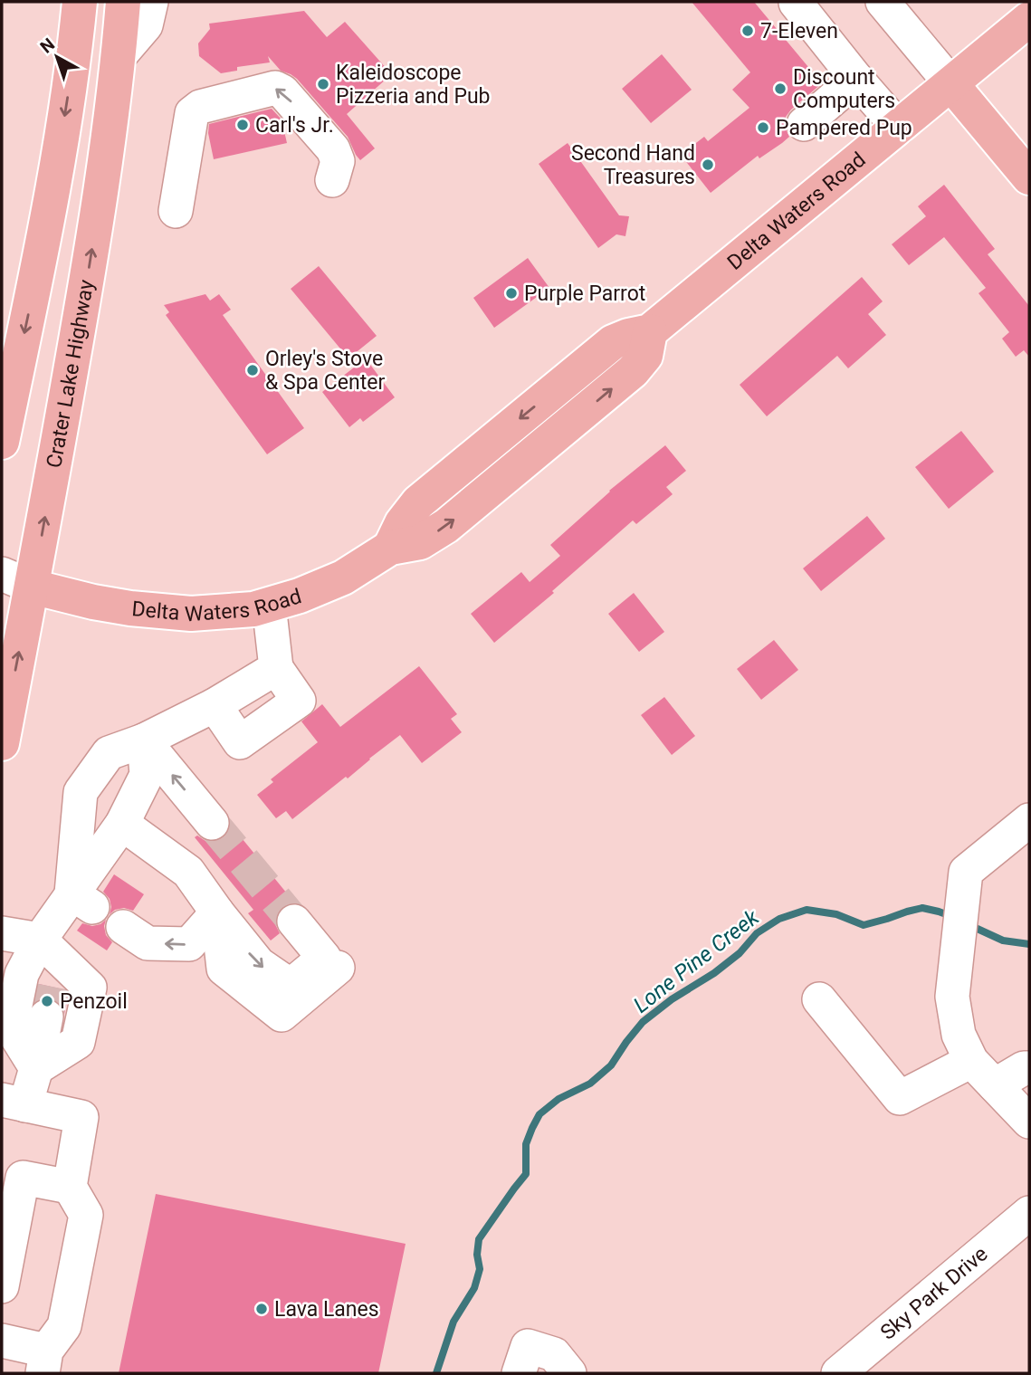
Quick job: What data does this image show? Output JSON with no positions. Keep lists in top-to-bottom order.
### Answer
{
  "streets": {
    "main road": ["Delta Waters Road", "Crater Lake Highway"],
    "street": ["Sky Park Drive"]
  },
  "crossings": [
    ["Delta Waters Road", "Crater Lake Highway"]
  ],
  "water": ["Lone Pine Creek"],
  "places": [
    "7-Eleven",
    "Kaleidoscope Pizzeria and Pub",
    "Discount Computers",
    "Carl's Jr.",
    "Pampered Pup",
    "Second Hand Treasures",
    "Purple Parrot",
    "Orley's Stove & Spa Center",
    "Penzoil",
    "Lava Lanes"
  ],
  "north": "top left"
}
